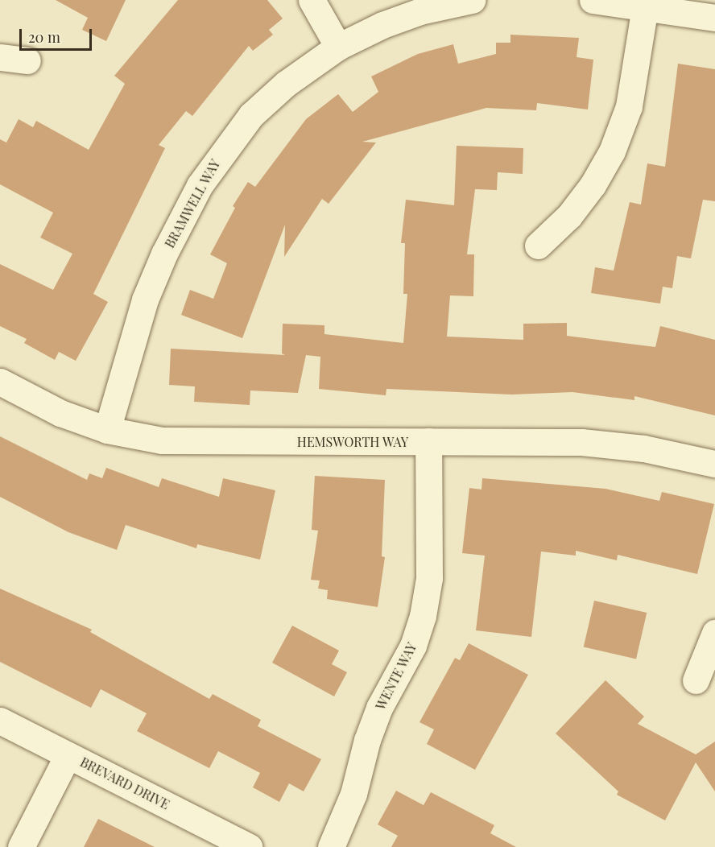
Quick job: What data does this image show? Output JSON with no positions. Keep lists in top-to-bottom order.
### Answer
{
  "streets": {
    "street": [
      "BRAMWELL WAY",
      "HEMSWORTH WAY",
      "WENTE WAY",
      "BREVARD DRIVE"
    ]
  },
  "crossings": [
    ["BRAMWELL WAY", "HEMSWORTH WAY"],
    ["HEMSWORTH WAY", "WENTE WAY"]
  ],
  "scale_bar": "20 m"
}
